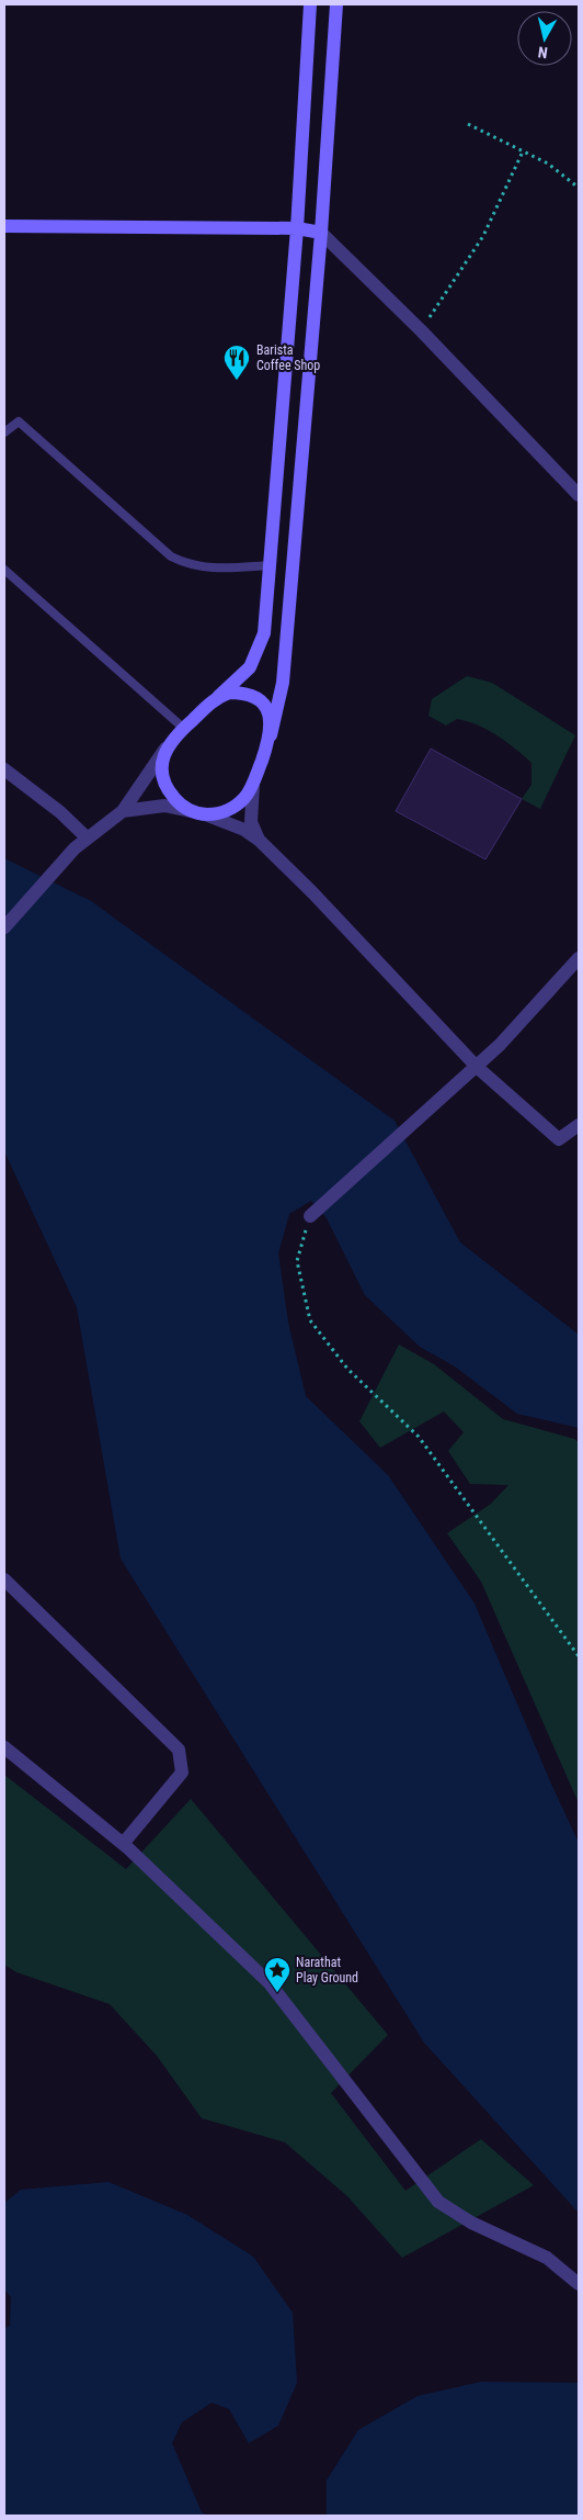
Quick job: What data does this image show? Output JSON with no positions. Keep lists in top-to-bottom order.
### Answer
{
  "places": {
    "restaurant": ["Barista Coffee Shop"],
    "place": ["Narathat Play Ground"]
  },
  "north": "bottom"
}
